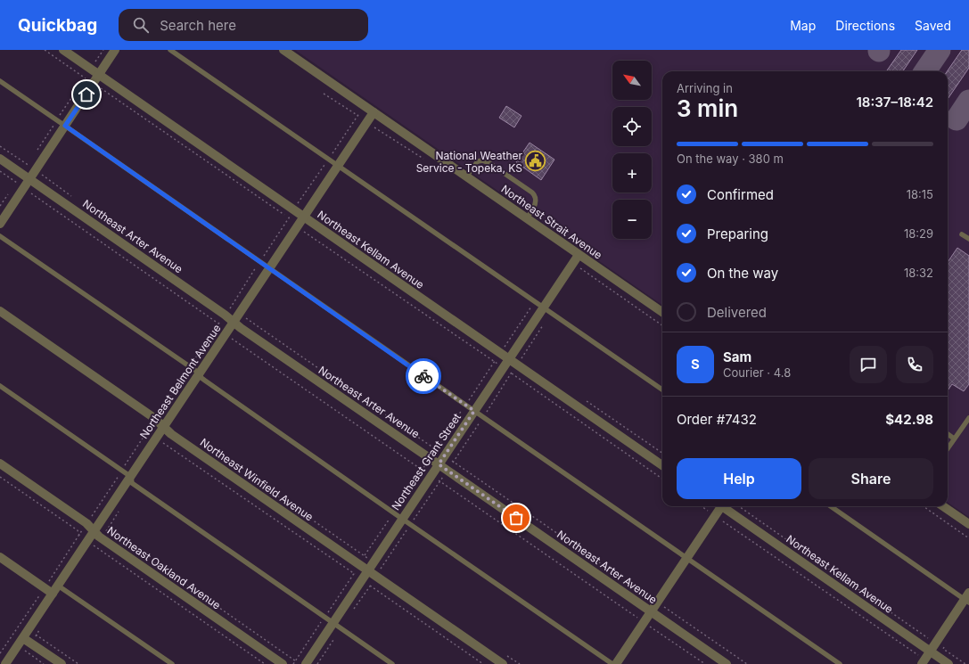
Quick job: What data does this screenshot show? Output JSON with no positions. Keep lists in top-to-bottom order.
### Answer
{
  "streets": {
    "street": [
      "Northeast Strait Avenue",
      "Northeast Arter Avenue",
      "Northeast Kellam Avenue",
      "Northeast Belmont Avenue",
      "Northeast Grant Street",
      "Northeast Winfield Avenue",
      "Northeast Oakland Avenue"
    ]
  },
  "crossings": [
    ["Northeast Strait Avenue", "Northeast Belmont Avenue"],
    ["Northeast Strait Avenue", "Northeast Grant Street"],
    ["Northeast Arter Avenue", "Northeast Belmont Avenue"],
    ["Northeast Arter Avenue", "Northeast Grant Street"],
    ["Northeast Kellam Avenue", "Northeast Belmont Avenue"],
    ["Northeast Kellam Avenue", "Northeast Grant Street"],
    ["Northeast Belmont Avenue", "Northeast Winfield Avenue"],
    ["Northeast Belmont Avenue", "Northeast Oakland Avenue"],
    ["Northeast Grant Street", "Northeast Winfield Avenue"]
  ],
  "places": {
    "public building": ["National Weather Service - Topeka, KS"]
  },
  "north": "top left",
  "page": {
    "header": "Quickbag",
    "search": "Search here",
    "nav": ["Map", "Directions", "Saved"],
    "map_buttons": ["+", "−"],
    "heading": ["3 min", "Arriving in", "18:37–18:42"],
    "panel": [
      "Sam",
      "Courier · 4.8",
      "Order #7432",
      "$42.98"
    ],
    "bar": "On the way · 380 m",
    "list": [
      ["Confirmed", "18:15"],
      ["Preparing", "18:29"],
      ["On the way", "18:32"],
      "Delivered"
    ],
    "round": "S",
    "buttons": ["Help", "Share"]
  }
}
